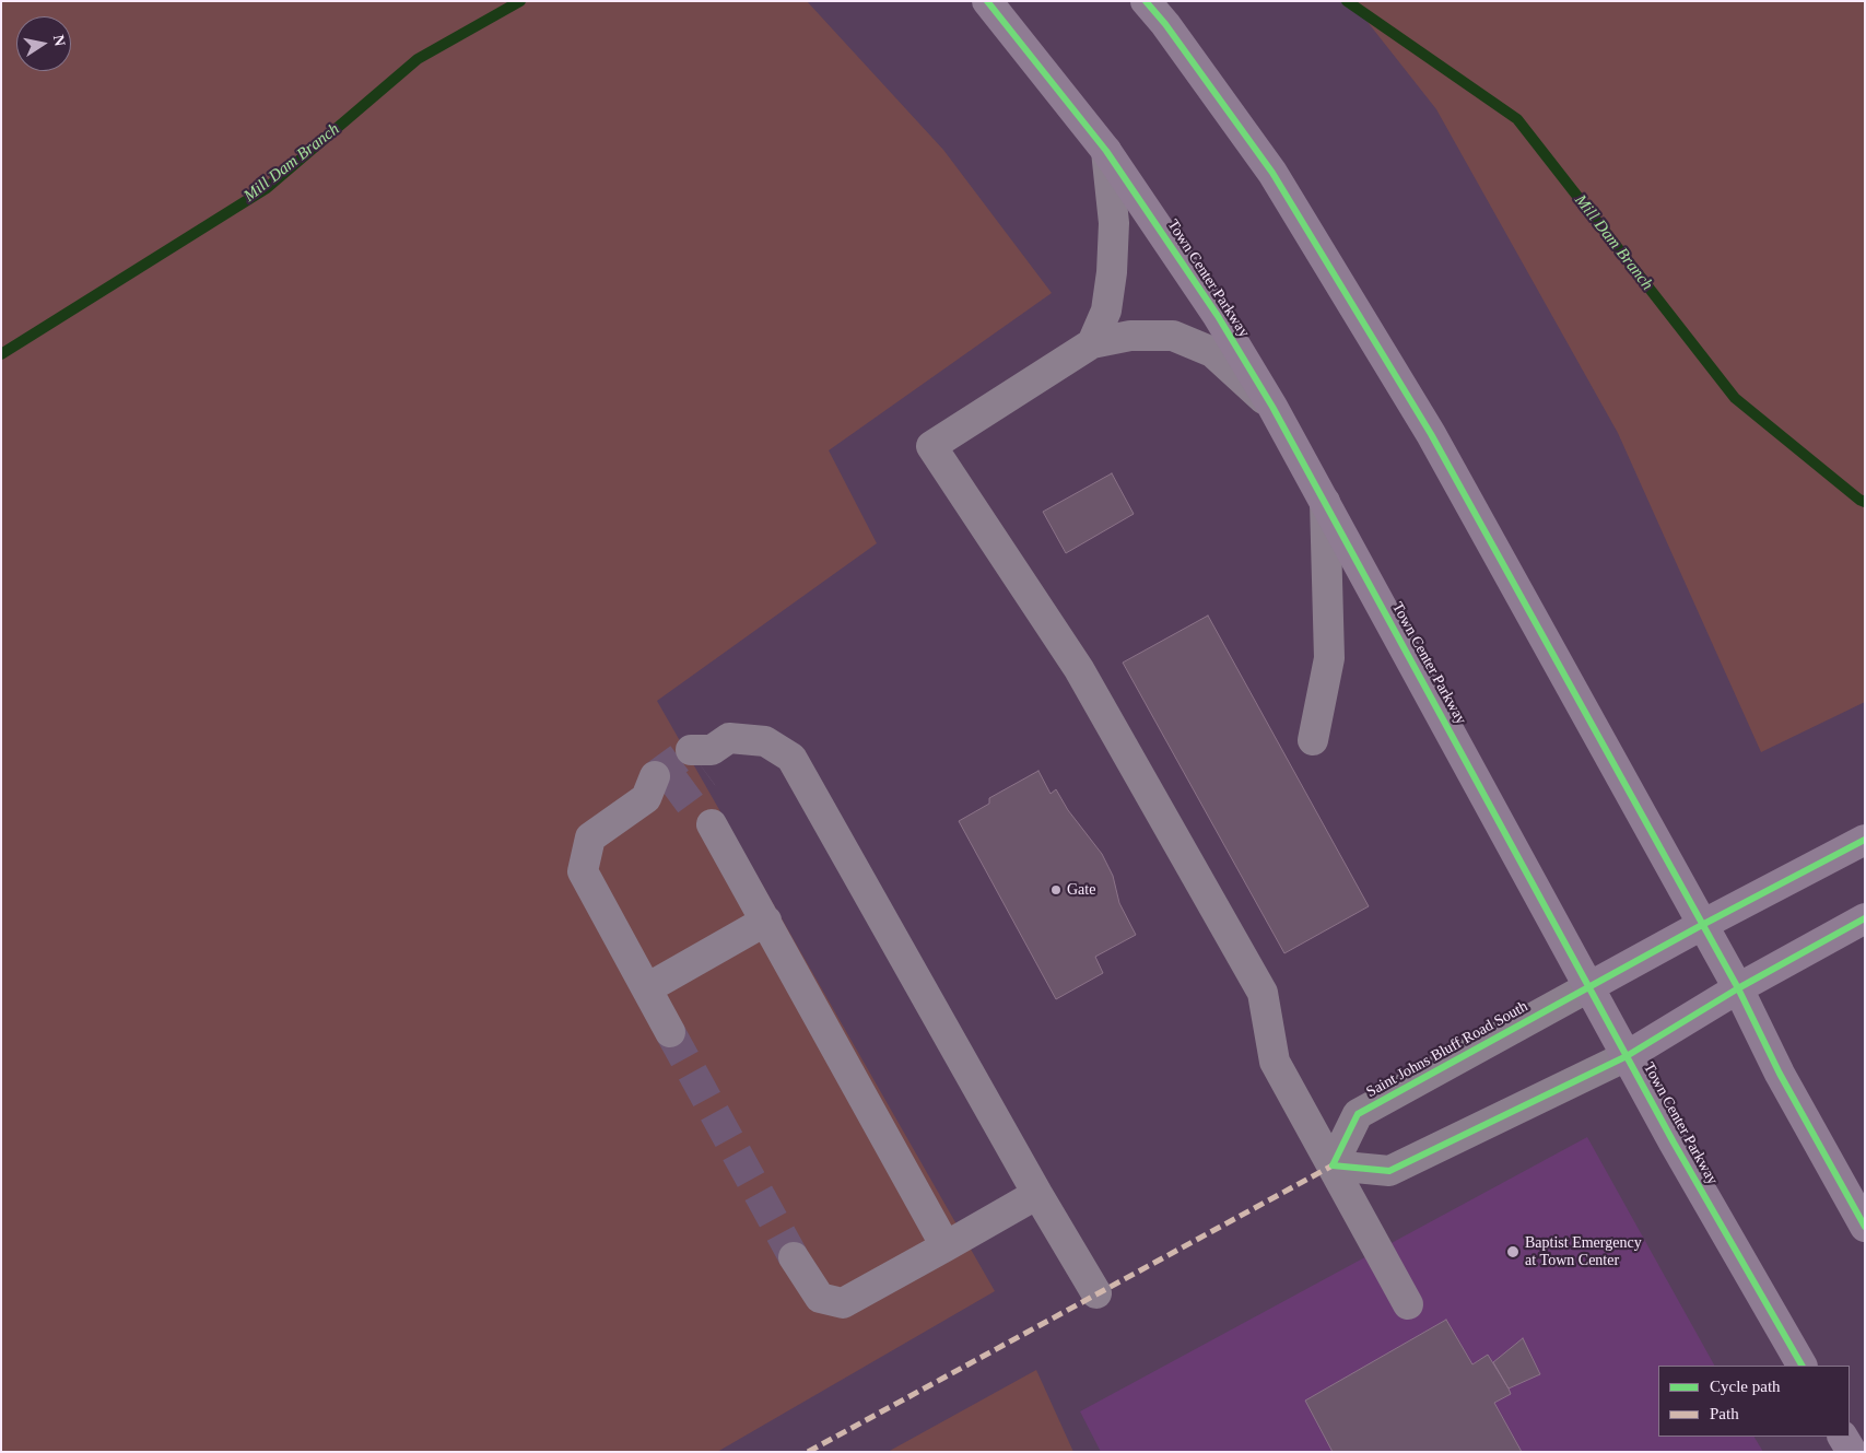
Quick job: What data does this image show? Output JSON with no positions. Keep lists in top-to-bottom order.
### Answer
{
  "streets": {
    "main road": ["Town Center Parkway", "Saint Johns Bluff Road South"]
  },
  "crossings": [
    ["Town Center Parkway", "Saint Johns Bluff Road South"]
  ],
  "water": ["Mill Dam Branch"],
  "places": ["Gate", "Baptist Emergency at Town Center"],
  "legend": ["Cycle path", "Path"],
  "north": "right"
}
